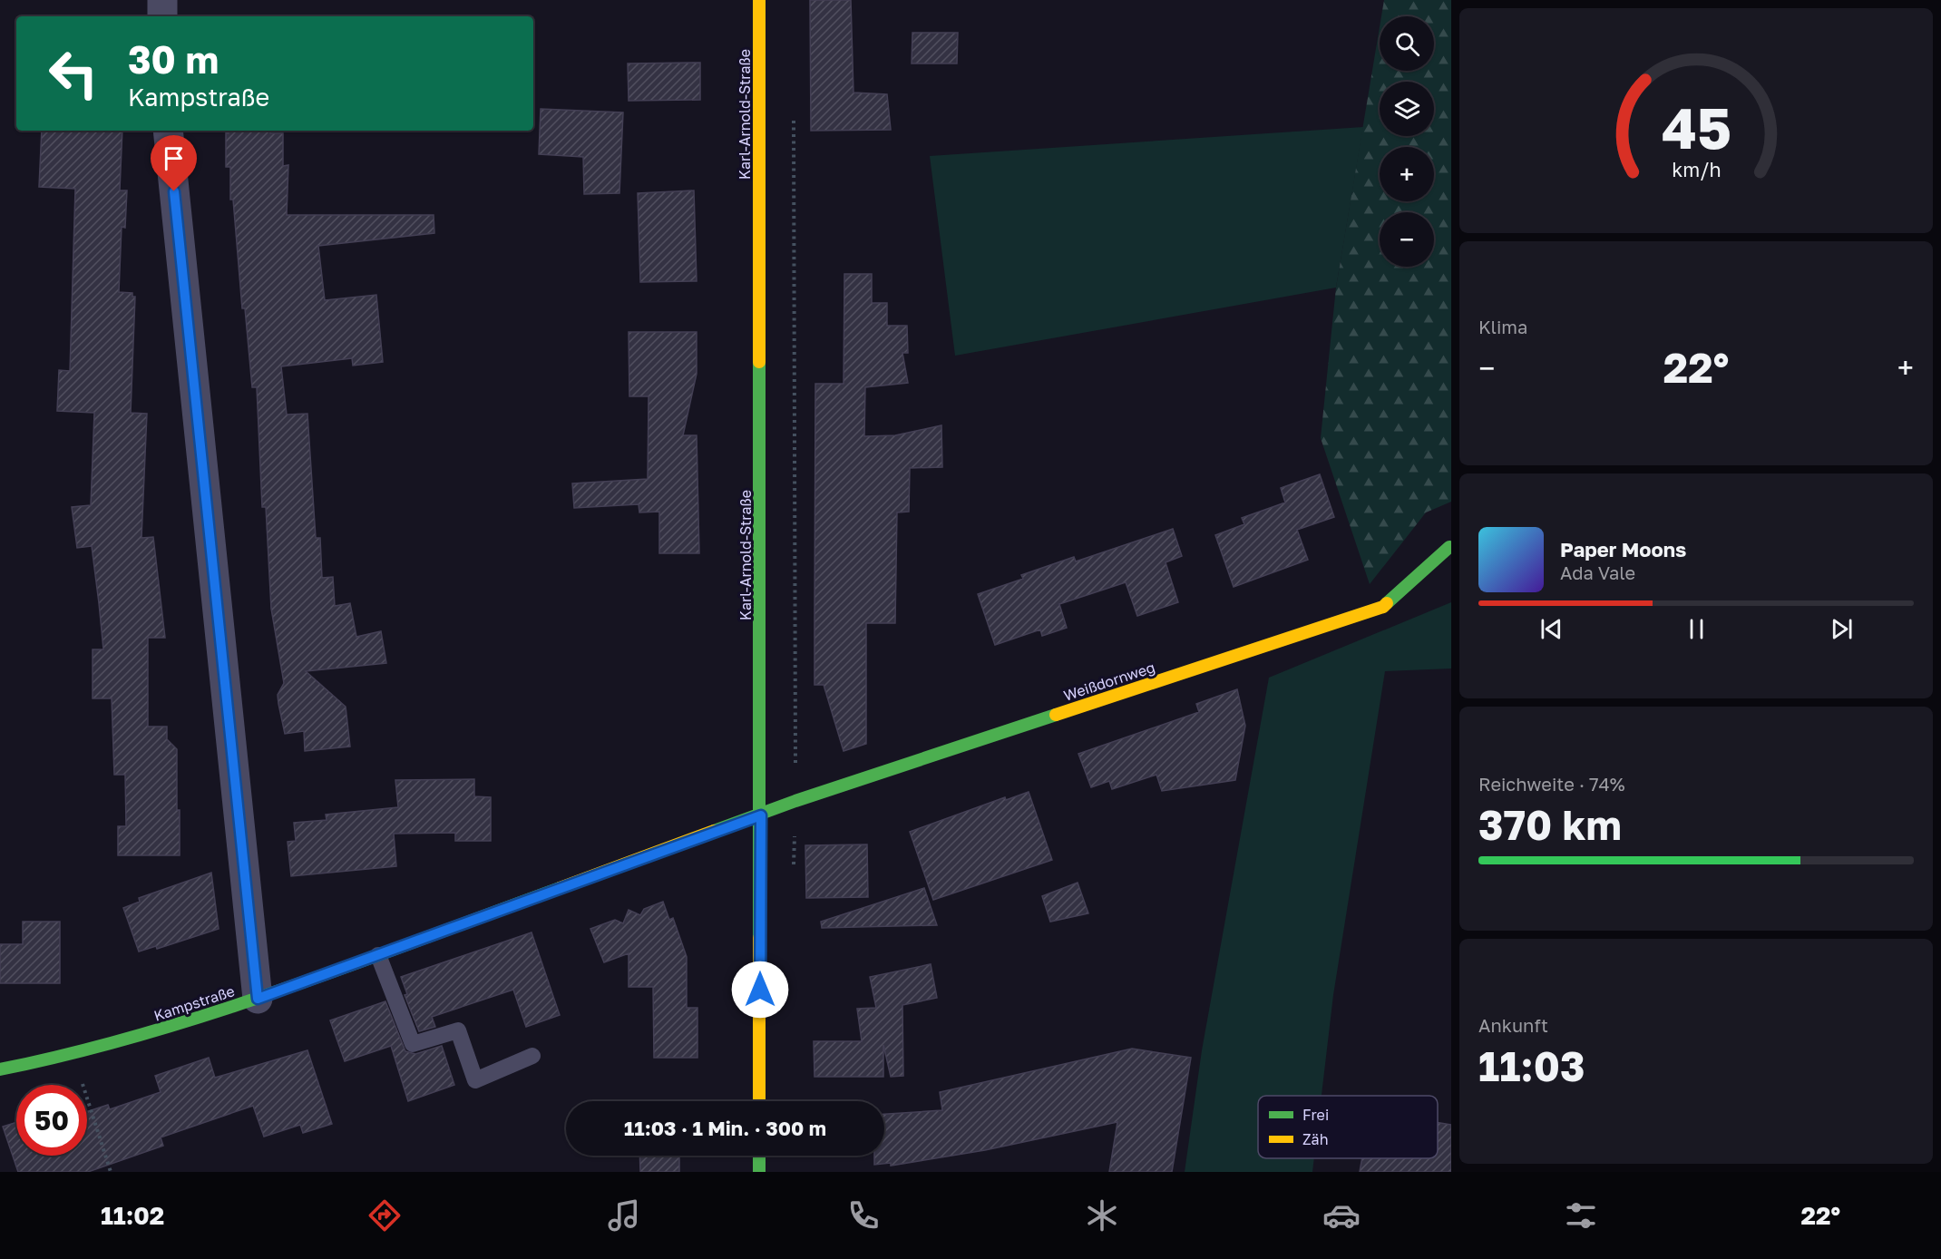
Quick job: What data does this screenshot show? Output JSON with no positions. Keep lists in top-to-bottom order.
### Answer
{
  "streets": {
    "street": ["Karl-Arnold-Straße", "Weißdornweg", "Kampstraße"]
  },
  "crossings": [
    ["Karl-Arnold-Straße", "Weißdornweg"],
    ["Karl-Arnold-Straße", "Kampstraße"],
    ["Weißdornweg", "Kampstraße"]
  ],
  "legend": ["Frei", "Zäh"],
  "page": {
    "map_buttons": ["+", "−"],
    "turn": ["30 m", "Kampstraße"],
    "tile": [
      "Klima",
      ["Reichweite · 74%", "370 km"],
      ["Ankunft", "11:03"]
    ],
    "heat": ["−", "22°", "+"],
    "song": ["Paper Moons", "Ada Vale"],
    "limit": "50",
    "trip": "11:03 · 1 Min. · 300 m",
    "tabs": ["11:02", "22°"],
    "gauge": ["45", "km/h"]
  }
}
